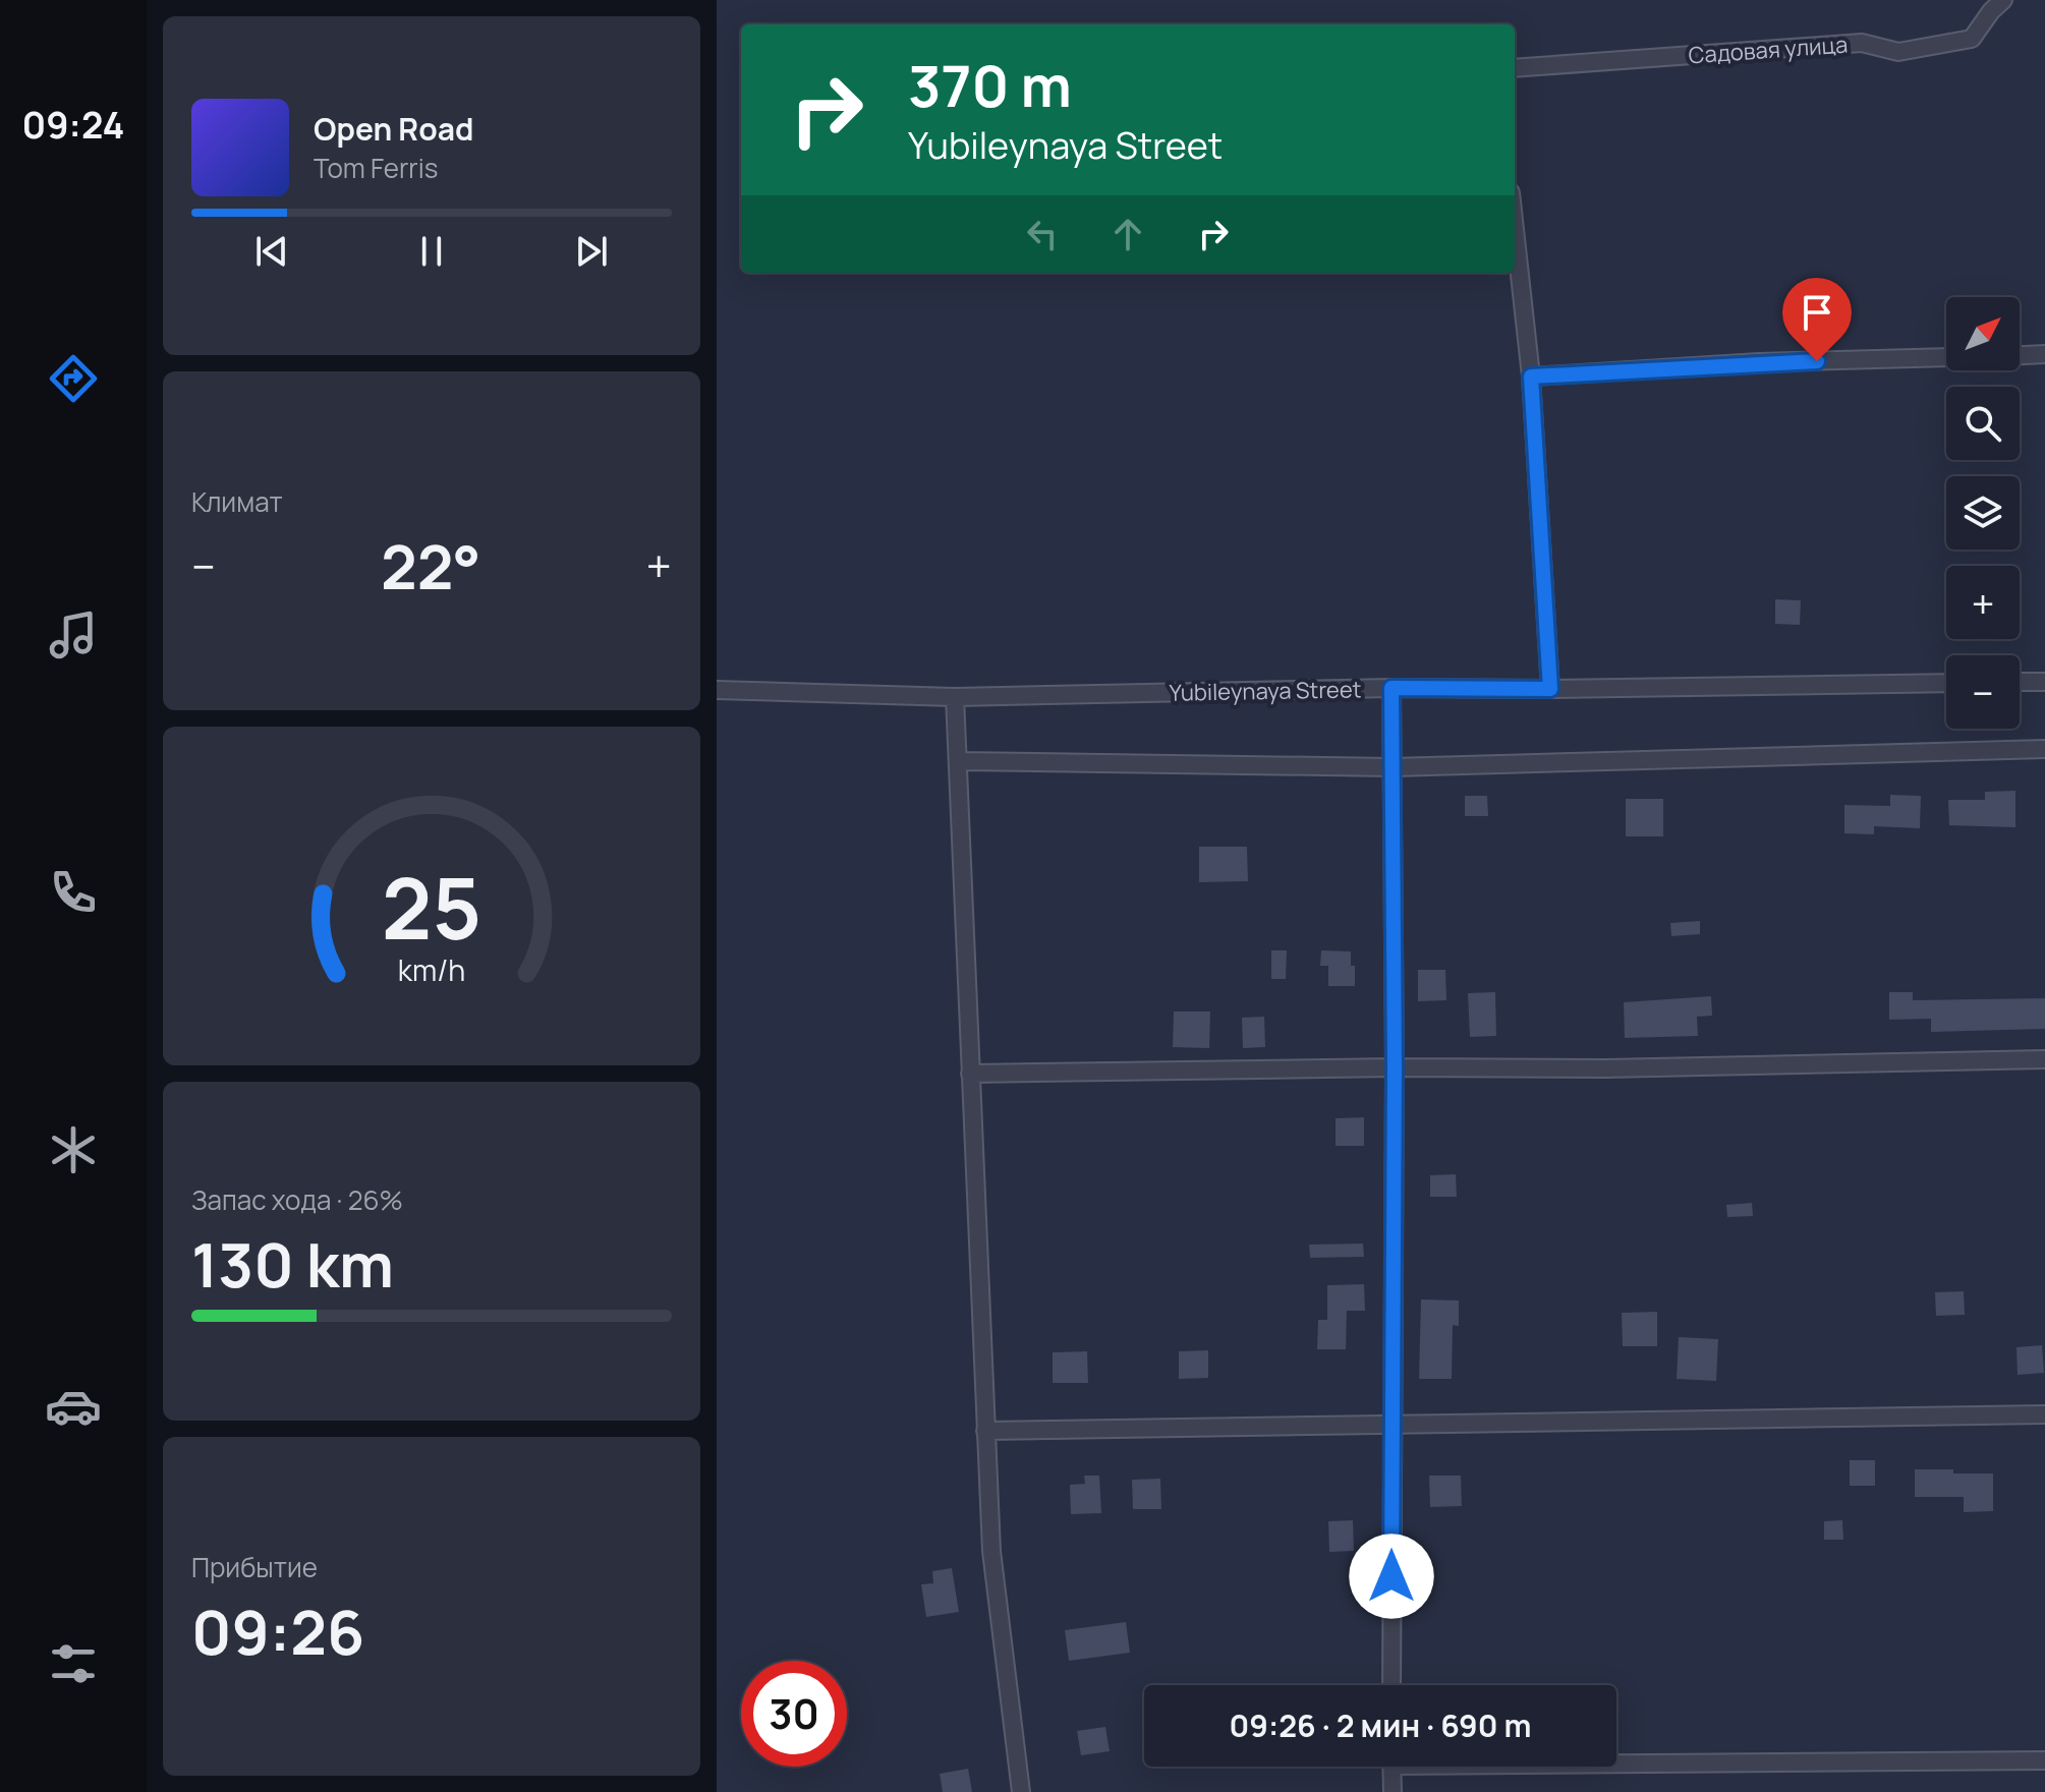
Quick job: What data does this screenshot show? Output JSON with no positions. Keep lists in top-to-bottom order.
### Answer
{
  "streets": {
    "street": ["Садовая улица", "Yubileynaya Street"]
  },
  "north": "top right",
  "page": {
    "tabs": "09:24",
    "turn": ["370 m", "Yubileynaya Street"],
    "song": ["Open Road", "Tom Ferris"],
    "map_buttons": ["+", "−"],
    "tile": [
      "Климат",
      ["Запас хода · 26%", "130 km"],
      ["Прибытие", "09:26"]
    ],
    "heat": ["−", "22°", "+"],
    "limit": "30",
    "trip": "09:26 · 2 мин · 690 m",
    "gauge": ["25", "km/h"]
  }
}
